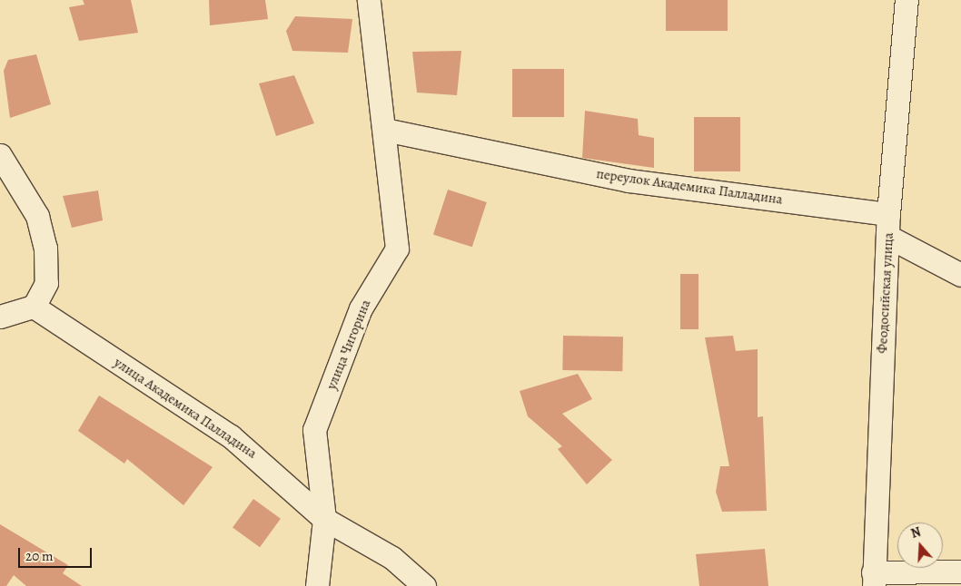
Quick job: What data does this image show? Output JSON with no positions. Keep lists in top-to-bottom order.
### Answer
{
  "streets": {
    "street": [
      "переулок Академика Палладина",
      "Феодосийская улица",
      "улица Чигорина",
      "улица Академика Палладина"
    ]
  },
  "crossings": [
    ["переулок Академика Палладина", "Феодосийская улица"],
    ["переулок Академика Палладина", "улица Чигорина"],
    ["улица Чигорина", "улица Академика Палладина"]
  ],
  "scale_bar": "20 m",
  "north": "top"
}
